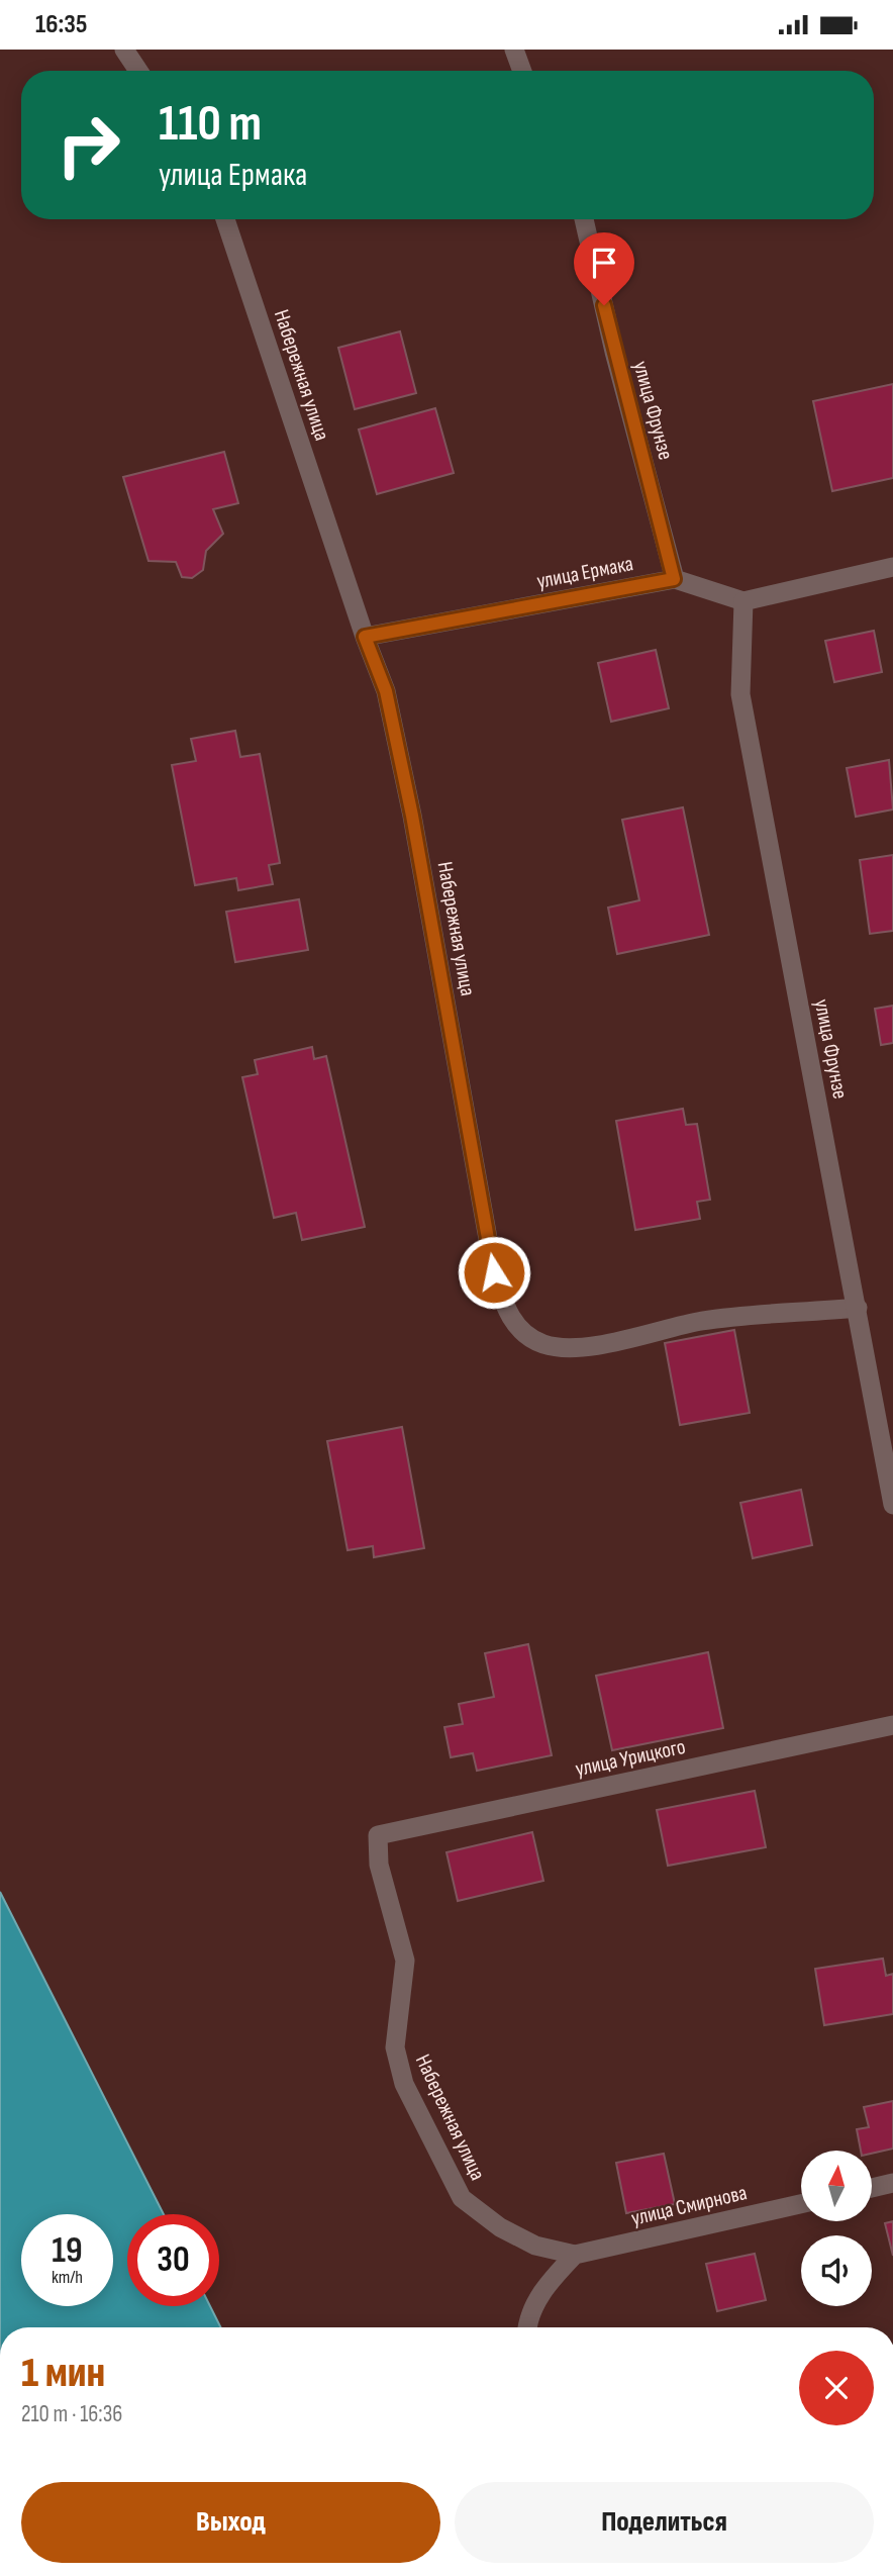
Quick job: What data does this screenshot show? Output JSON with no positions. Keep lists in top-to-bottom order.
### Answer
{
  "streets": {
    "street": [
      "Набережная улица",
      "улица Фрунзе",
      "улица Ермака",
      "улица Урицкого",
      "улица Смирнова"
    ]
  },
  "crossings": [
    ["Набережная улица", "улица Фрунзе"],
    ["Набережная улица", "улица Ермака"],
    ["Набережная улица", "улица Урицкого"],
    ["Набережная улица", "улица Смирнова"],
    ["улица Фрунзе", "улица Ермака"]
  ],
  "north": "top",
  "page": {
    "status": "16:35",
    "turn": ["110 m", "улица Ермака"],
    "speed": "19 km/h",
    "limit": "30",
    "heading": ["1 мин", "210 m · 16:36"],
    "buttons": ["Выход", "Поделиться"]
  }
}
